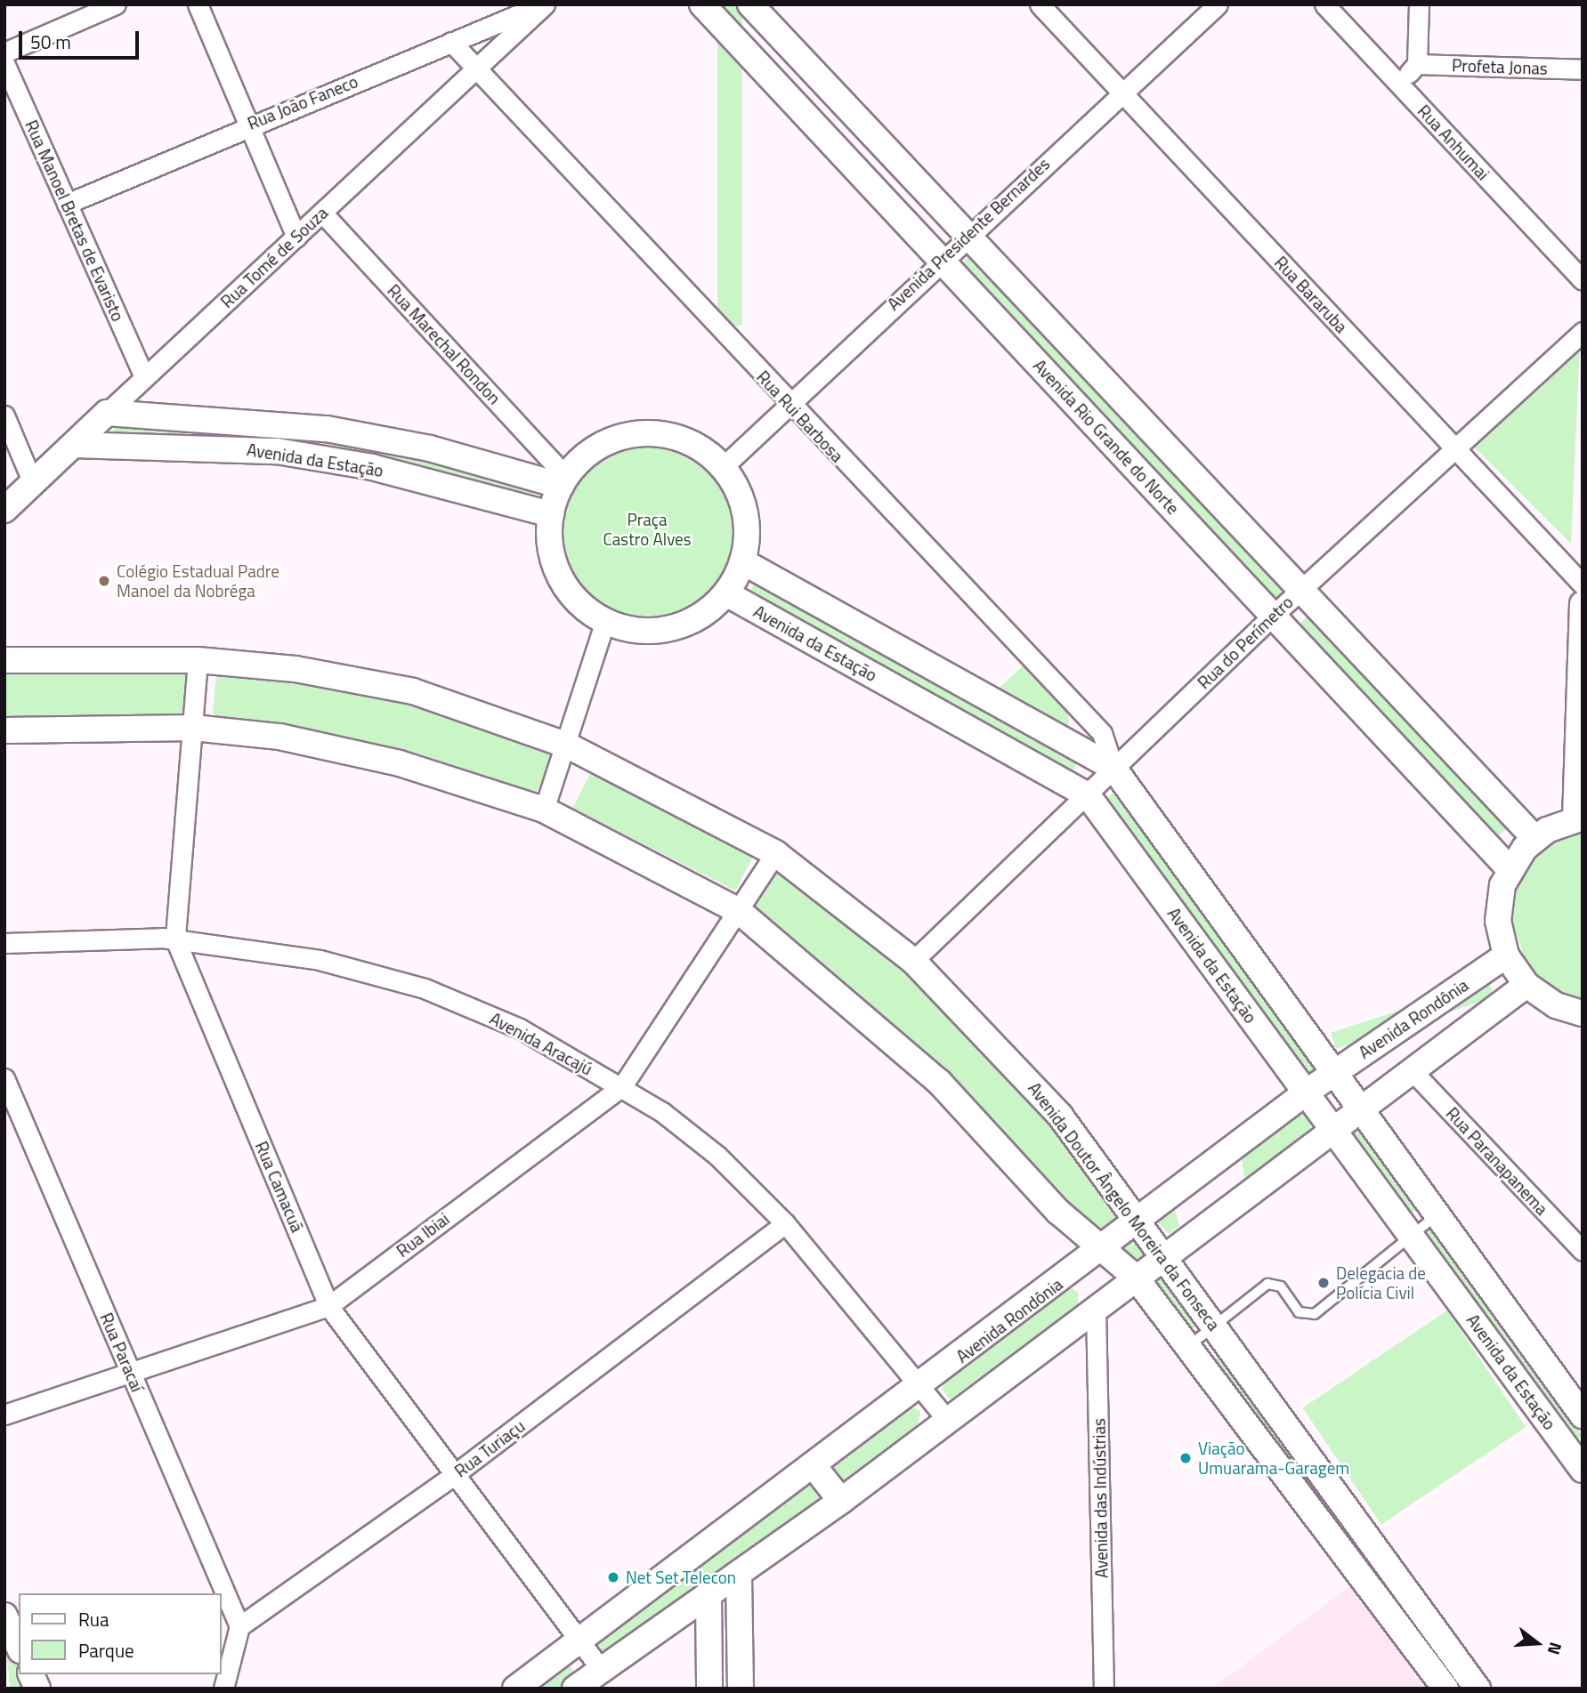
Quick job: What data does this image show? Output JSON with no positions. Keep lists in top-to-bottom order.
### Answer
{
  "streets": {
    "street": [
      "Profeta Jonas",
      "Rua João Faneco",
      "Rua Anhumai",
      "Rua Manoel Bretas de Evaristo",
      "Avenida Presidente Bernardes",
      "Rua Tomé de Souza",
      "Rua Bararuba",
      "Rua Marechal Rondon",
      "Rua Rui Barbosa",
      "Avenida Rio Grande do Norte",
      "Avenida da Estação",
      "Rua do Perímetro",
      "Avenida Rondônia",
      "Avenida Aracajú",
      "Rua Paranapanema",
      "Rua Camacuã",
      "Avenida Doutor Ângelo Moreira da Fonseca",
      "Rua Ibiai",
      "Rua Paracaí",
      "Rua Turiaçu",
      "Avenida das Indústrias"
    ]
  },
  "crossings": [
    ["Rua João Faneco", "Rua Manoel Bretas de Evaristo"],
    ["Rua João Faneco", "Rua Tomé de Souza"],
    ["Rua João Faneco", "Rua Rui Barbosa"],
    ["Rua Manoel Bretas de Evaristo", "Rua Tomé de Souza"],
    ["Avenida Presidente Bernardes", "Rua Bararuba"],
    ["Avenida Presidente Bernardes", "Rua Marechal Rondon"],
    ["Avenida Presidente Bernardes", "Rua Rui Barbosa"],
    ["Avenida Presidente Bernardes", "Avenida Rio Grande do Norte"],
    ["Avenida Presidente Bernardes", "Avenida da Estação"],
    ["Rua Tomé de Souza", "Rua Marechal Rondon"],
    ["Rua Tomé de Souza", "Rua Rui Barbosa"],
    ["Rua Tomé de Souza", "Avenida da Estação"],
    ["Rua Bararuba", "Rua do Perímetro"],
    ["Rua Marechal Rondon", "Avenida da Estação"],
    ["Rua Rui Barbosa", "Avenida da Estação"],
    ["Rua Rui Barbosa", "Rua do Perímetro"],
    ["Avenida Rio Grande do Norte", "Rua do Perímetro"],
    ["Avenida da Estação", "Rua do Perímetro"],
    ["Avenida da Estação", "Avenida Rondônia"],
    ["Rua do Perímetro", "Avenida Doutor Ângelo Moreira da Fonseca"],
    ["Avenida Rondônia", "Avenida Aracajú"],
    ["Avenida Rondônia", "Rua Camacuã"],
    ["Avenida Rondônia", "Avenida Doutor Ângelo Moreira da Fonseca"],
    ["Avenida Aracajú", "Rua Camacuã"],
    ["Avenida Aracajú", "Rua Ibiai"],
    ["Avenida Aracajú", "Rua Turiaçu"],
    ["Rua Camacuã", "Avenida Doutor Ângelo Moreira da Fonseca"],
    ["Rua Camacuã", "Rua Ibiai"],
    ["Rua Camacuã", "Rua Turiaçu"],
    ["Avenida Doutor Ângelo Moreira da Fonseca", "Rua Ibiai"],
    ["Rua Ibiai", "Rua Paracaí"],
    ["Rua Paracaí", "Rua Turiaçu"]
  ],
  "parks": ["Praça Castro Alves"],
  "places": [
    "Colégio Estadual Padre Manoel da Nobréga",
    "Delegacia de Polícia Civil",
    "Viação Umuarama-Garagem",
    "Net Set Telecon"
  ],
  "legend": ["Rua", "Parque"],
  "scale_bar": "50 m",
  "north": "right"
}
